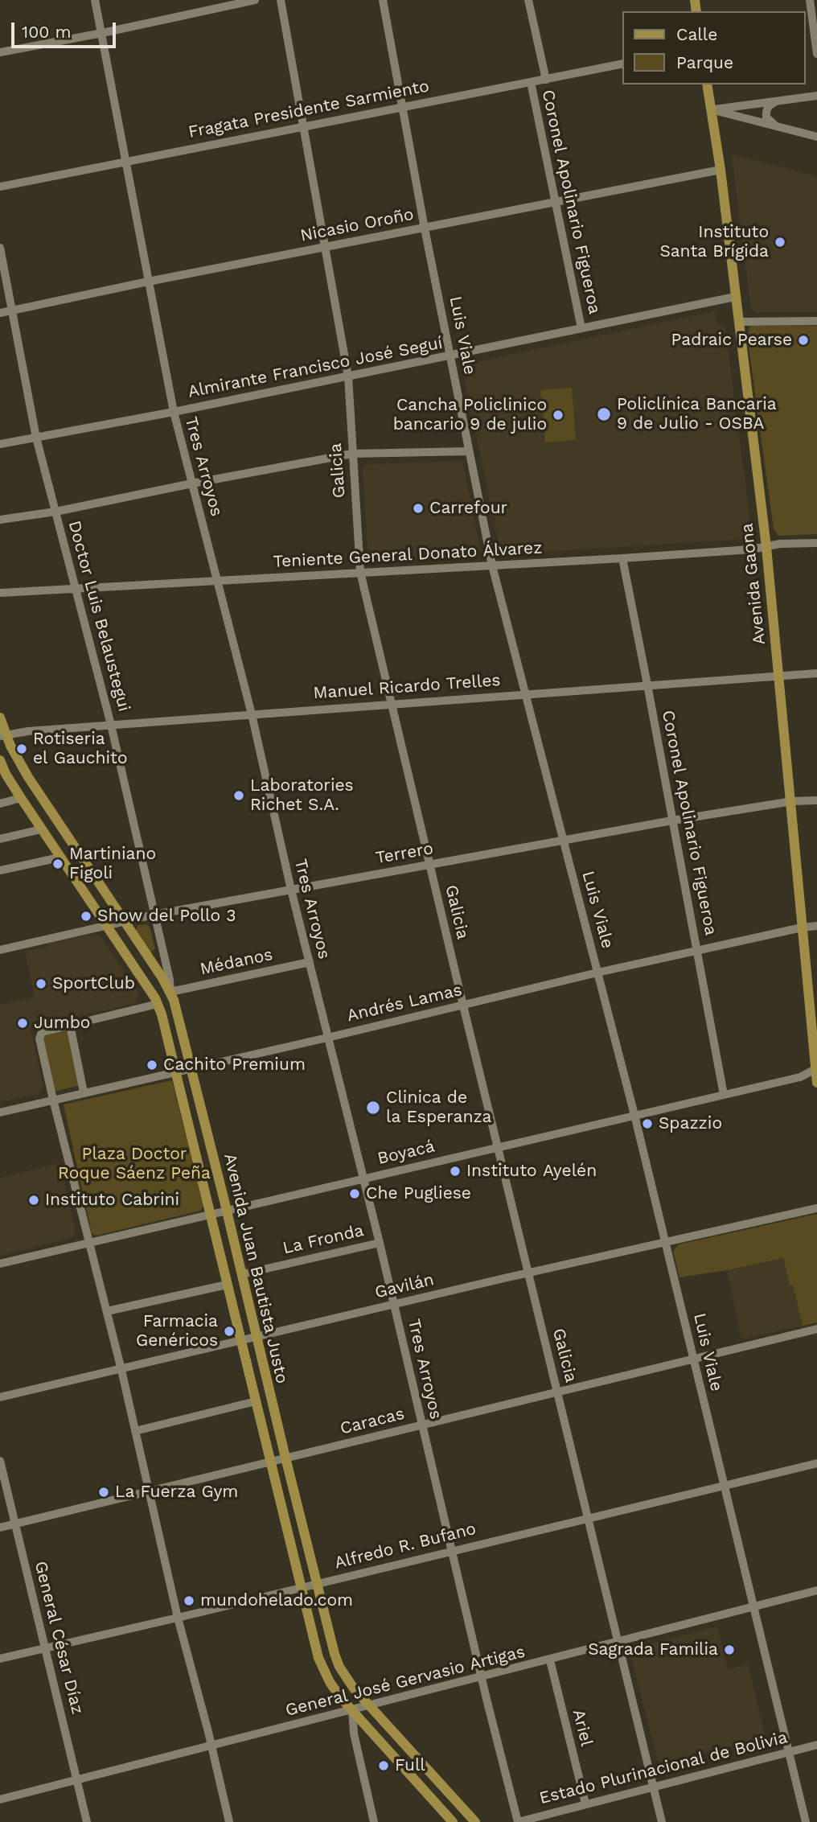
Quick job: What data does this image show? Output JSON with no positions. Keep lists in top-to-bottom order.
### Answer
{
  "streets": {
    "main road": ["Avenida Gaona", "Avenida Juan Bautista Justo"],
    "street": [
      "Fragata Presidente Sarmiento",
      "Coronel Apolinario Figueroa",
      "Nicasio Oroño",
      "Luis Viale",
      "Almirante Francisco José Seguí",
      "Tres Arroyos",
      "Galicia",
      "Teniente General Donato Álvarez",
      "Doctor Luis Belaustegui",
      "Manuel Ricardo Trelles",
      "Terrero",
      "Médanos",
      "Andrés Lamas",
      "Boyacá",
      "La Fronda",
      "Gavilán",
      "Caracas",
      "Alfredo R. Bufano",
      "General César Díaz",
      "General José Gervasio Artigas",
      "Ariel",
      "Estado Plurinacional de Bolivia"
    ]
  },
  "crossings": [
    ["Fragata Presidente Sarmiento", "Coronel Apolinario Figueroa"],
    ["Fragata Presidente Sarmiento", "Luis Viale"],
    ["Fragata Presidente Sarmiento", "Tres Arroyos"],
    ["Fragata Presidente Sarmiento", "Galicia"],
    ["Coronel Apolinario Figueroa", "Nicasio Oroño"],
    ["Coronel Apolinario Figueroa", "Almirante Francisco José Seguí"],
    ["Coronel Apolinario Figueroa", "Teniente General Donato Álvarez"],
    ["Coronel Apolinario Figueroa", "Manuel Ricardo Trelles"],
    ["Coronel Apolinario Figueroa", "Terrero"],
    ["Coronel Apolinario Figueroa", "Andrés Lamas"],
    ["Coronel Apolinario Figueroa", "Boyacá"],
    ["Nicasio Oroño", "Luis Viale"],
    ["Nicasio Oroño", "Tres Arroyos"],
    ["Nicasio Oroño", "Galicia"],
    ["Nicasio Oroño", "Avenida Gaona"],
    ["Nicasio Oroño", "Doctor Luis Belaustegui"],
    ["Luis Viale", "Almirante Francisco José Seguí"],
    ["Luis Viale", "Teniente General Donato Álvarez"],
    ["Luis Viale", "Manuel Ricardo Trelles"],
    ["Luis Viale", "Terrero"],
    ["Luis Viale", "Andrés Lamas"],
    ["Luis Viale", "Boyacá"],
    ["Luis Viale", "Gavilán"],
    ["Luis Viale", "Caracas"],
    ["Luis Viale", "Alfredo R. Bufano"],
    ["Luis Viale", "General José Gervasio Artigas"],
    ["Luis Viale", "Estado Plurinacional de Bolivia"],
    ["Almirante Francisco José Seguí", "Tres Arroyos"],
    ["Almirante Francisco José Seguí", "Galicia"],
    ["Almirante Francisco José Seguí", "Avenida Gaona"],
    ["Almirante Francisco José Seguí", "Doctor Luis Belaustegui"],
    ["Tres Arroyos", "Teniente General Donato Álvarez"],
    ["Tres Arroyos", "Manuel Ricardo Trelles"],
    ["Tres Arroyos", "Terrero"],
    ["Tres Arroyos", "Médanos"],
    ["Tres Arroyos", "Andrés Lamas"],
    ["Tres Arroyos", "Boyacá"],
    ["Tres Arroyos", "La Fronda"],
    ["Tres Arroyos", "Gavilán"],
    ["Tres Arroyos", "Caracas"],
    ["Tres Arroyos", "Alfredo R. Bufano"],
    ["Tres Arroyos", "General José Gervasio Artigas"],
    ["Tres Arroyos", "Estado Plurinacional de Bolivia"],
    ["Galicia", "Teniente General Donato Álvarez"],
    ["Galicia", "Manuel Ricardo Trelles"],
    ["Galicia", "Terrero"],
    ["Galicia", "Andrés Lamas"],
    ["Galicia", "Boyacá"],
    ["Galicia", "Gavilán"],
    ["Galicia", "Caracas"],
    ["Galicia", "Alfredo R. Bufano"],
    ["Galicia", "General José Gervasio Artigas"],
    ["Galicia", "Estado Plurinacional de Bolivia"],
    ["Teniente General Donato Álvarez", "Avenida Gaona"],
    ["Teniente General Donato Álvarez", "Doctor Luis Belaustegui"],
    ["Avenida Gaona", "Manuel Ricardo Trelles"],
    ["Avenida Gaona", "Terrero"],
    ["Avenida Gaona", "Andrés Lamas"],
    ["Avenida Gaona", "Boyacá"],
    ["Doctor Luis Belaustegui", "Manuel Ricardo Trelles"],
    ["Doctor Luis Belaustegui", "Terrero"],
    ["Doctor Luis Belaustegui", "Médanos"],
    ["Doctor Luis Belaustegui", "Avenida Juan Bautista Justo"],
    ["Manuel Ricardo Trelles", "Avenida Juan Bautista Justo"],
    ["Terrero", "Avenida Juan Bautista Justo"],
    ["Médanos", "Avenida Juan Bautista Justo"],
    ["Andrés Lamas", "Avenida Juan Bautista Justo"],
    ["Boyacá", "Avenida Juan Bautista Justo"],
    ["La Fronda", "Avenida Juan Bautista Justo"],
    ["Avenida Juan Bautista Justo", "Gavilán"],
    ["Avenida Juan Bautista Justo", "Caracas"],
    ["Avenida Juan Bautista Justo", "Alfredo R. Bufano"],
    ["Avenida Juan Bautista Justo", "General José Gervasio Artigas"],
    ["Caracas", "General César Díaz"],
    ["Alfredo R. Bufano", "General César Díaz"],
    ["General César Díaz", "General José Gervasio Artigas"],
    ["General José Gervasio Artigas", "Ariel"],
    ["Ariel", "Estado Plurinacional de Bolivia"]
  ],
  "parks": ["Plaza Doctor Roque Sáenz Peña"],
  "places": [
    "Instituto Santa Brígida",
    "Padraic Pearse",
    "Policlínica Bancaria 9 de Julio - OSBA",
    "Cancha Policlinico bancario 9 de julio",
    "Carrefour",
    "Rotiseria el Gauchito",
    "Laboratories Richet S.A.",
    "Martiniano Figoli",
    "Show del Pollo 3",
    "SportClub",
    "Jumbo",
    "Cachito Premium",
    "Clinica de la Esperanza",
    "Spazzio",
    "Instituto Ayelén",
    "Che Pugliese",
    "Instituto Cabrini",
    "Farmacia Genéricos",
    "La Fuerza Gym",
    "mundohelado.com",
    "Sagrada Familia",
    "Full"
  ],
  "legend": ["Calle", "Parque"],
  "scale_bar": "100 m"
}
